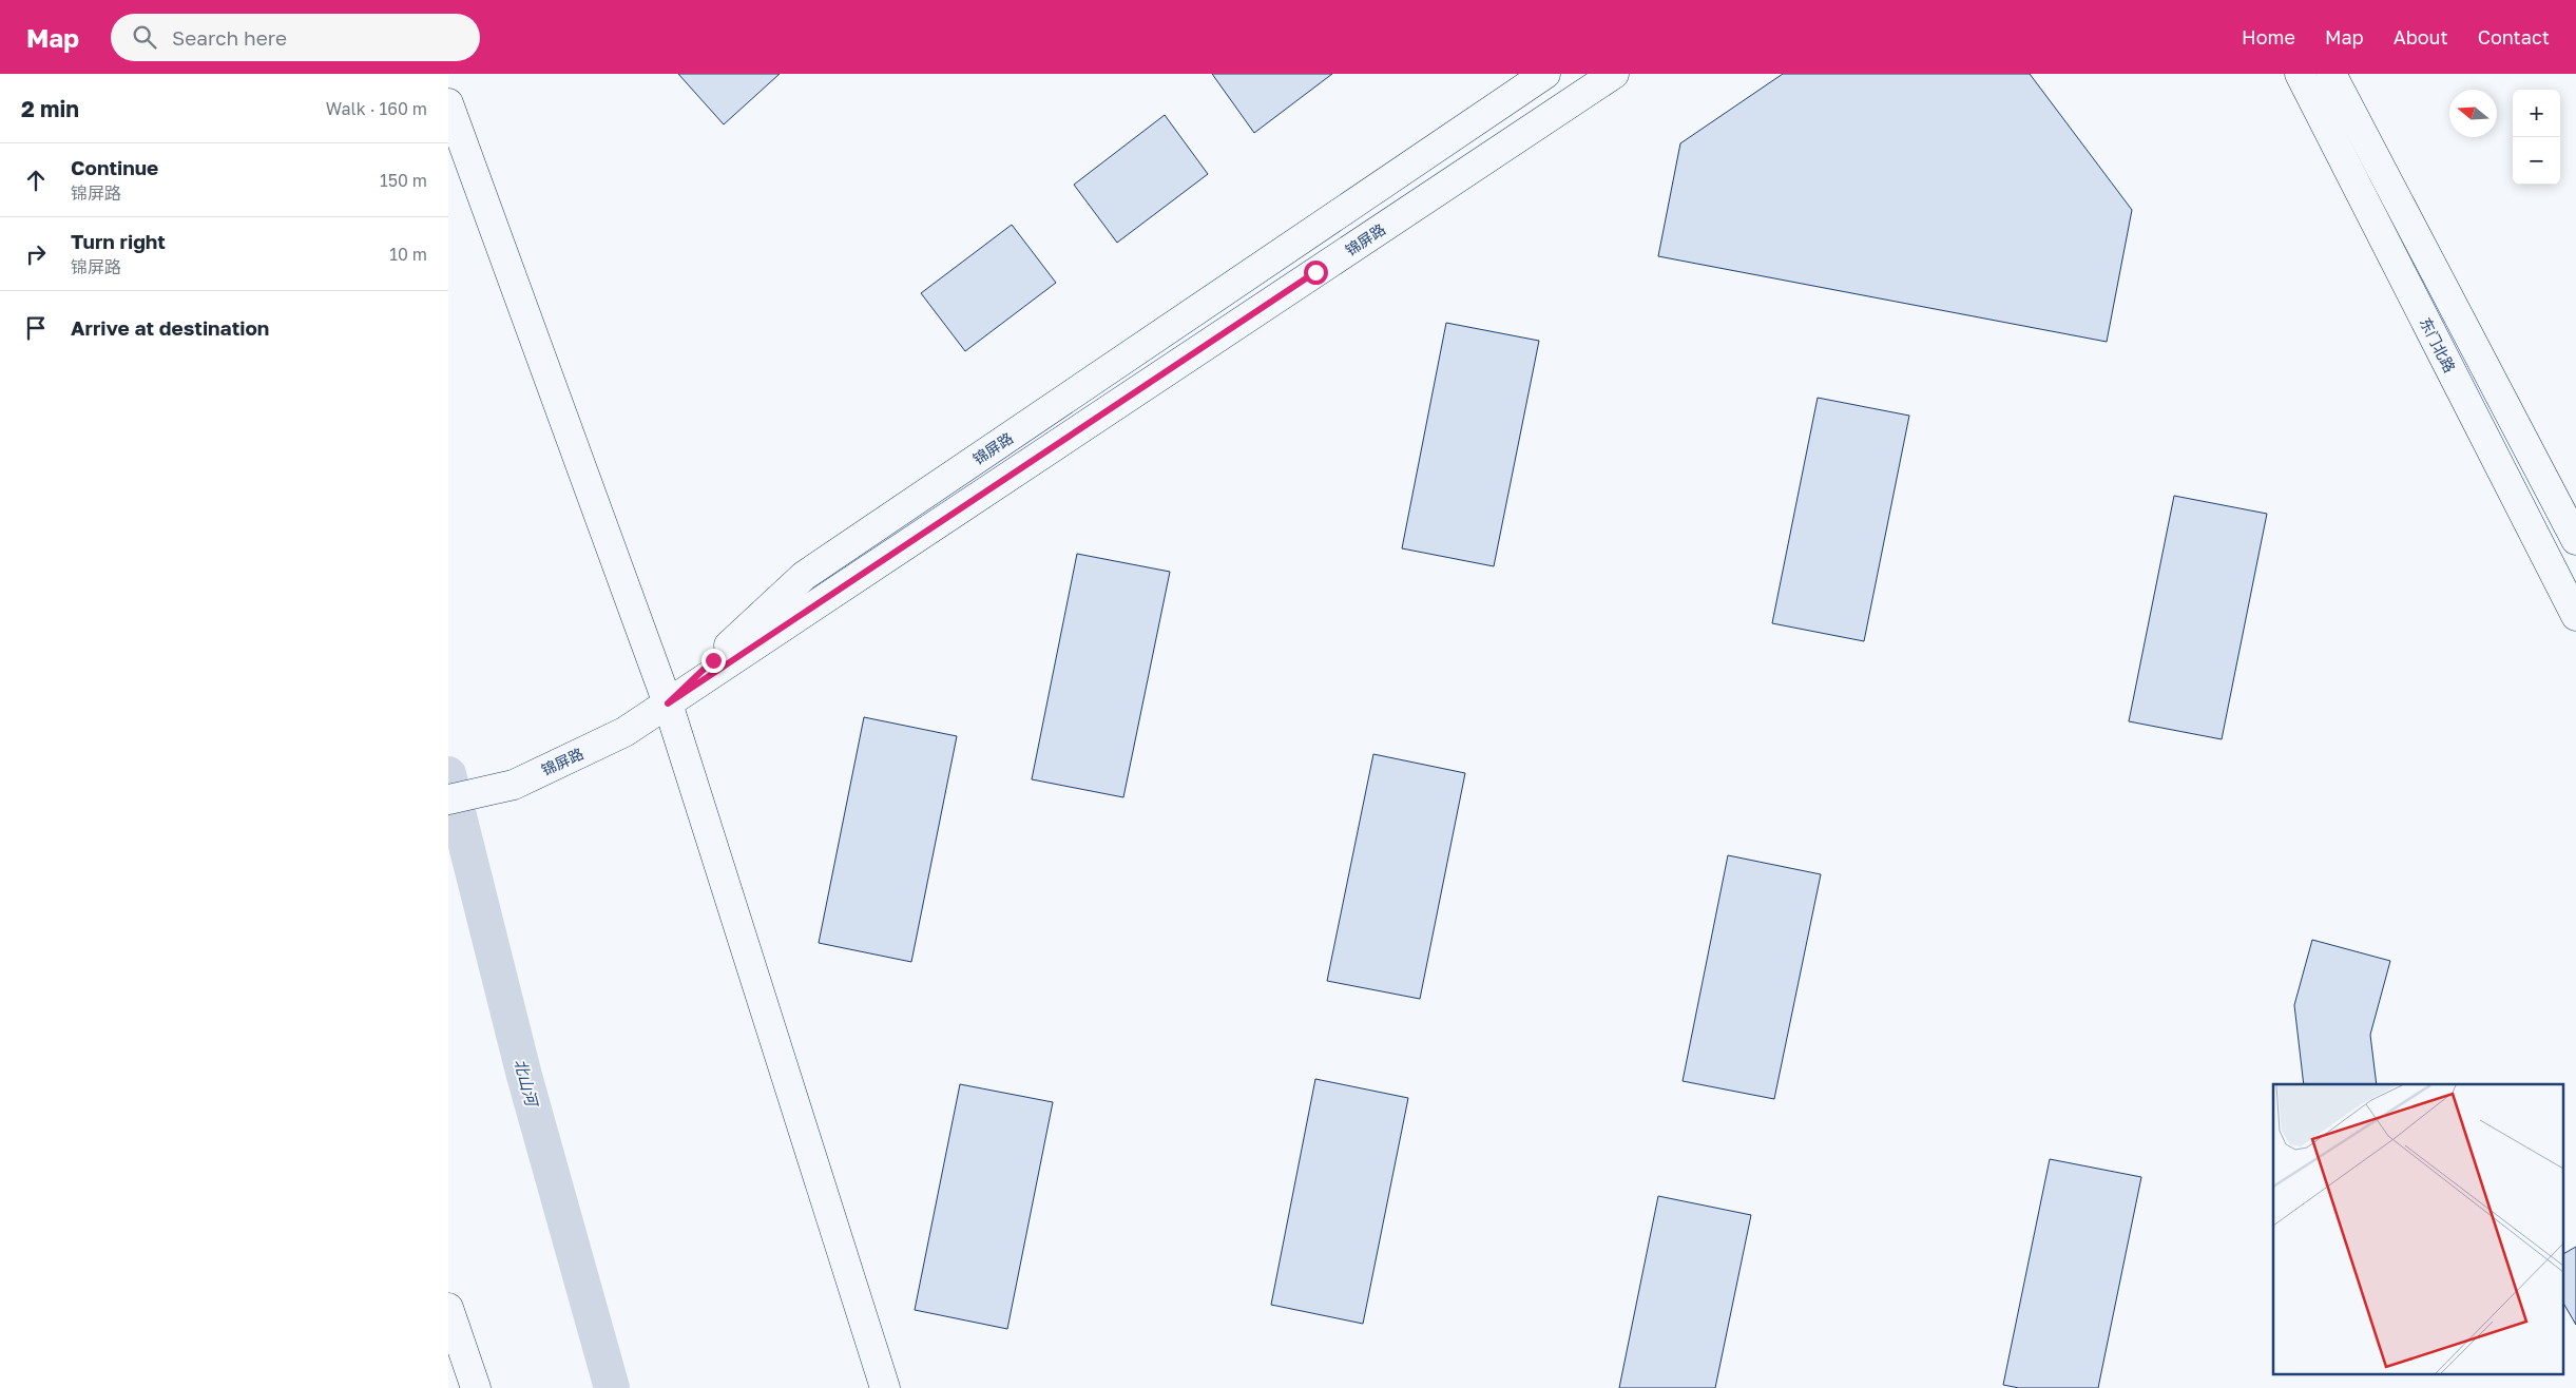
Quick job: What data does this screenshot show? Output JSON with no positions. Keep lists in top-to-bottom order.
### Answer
{
  "streets": {
    "street": ["锦屏路", "东门北路"]
  },
  "water": ["北山河"],
  "north": "left",
  "page": {
    "header": "Map",
    "search": "Search here",
    "nav": [
      "Home",
      "Map",
      "About",
      "Contact"
    ],
    "heading": ["2 min", "Walk · 160 m"],
    "map_buttons": ["+", "−"],
    "list": [
      ["Continue", "锦屏路", "150 m"],
      ["Turn right", "锦屏路", "10 m"],
      "Arrive at destination"
    ]
  }
}
